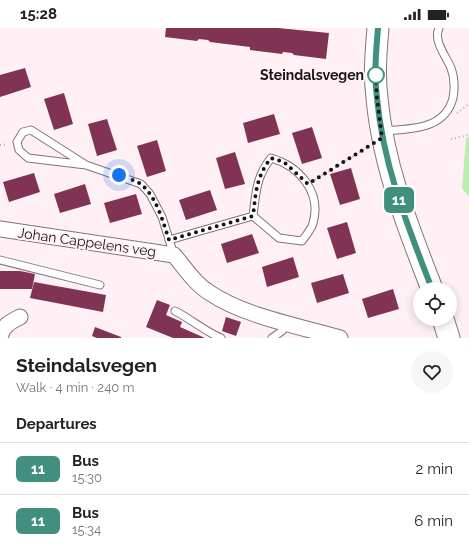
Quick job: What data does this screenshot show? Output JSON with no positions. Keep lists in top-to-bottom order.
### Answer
{
  "streets": {
    "street": ["Johan Cappelens veg"]
  },
  "places": ["Steindalsvegen"],
  "lines": ["bus line 11"],
  "page": {
    "status": "15:28",
    "on_map": "11",
    "heading": [
      ["Steindalsvegen", "Walk · 4 min · 240 m"],
      "Departures"
    ],
    "list": [
      {
        "mark": "11",
        "name": "Bus",
        "note": "15:30",
        "value": "2 min"
      },
      {
        "mark": "11",
        "name": "Bus",
        "note": "15:34",
        "value": "6 min"
      }
    ]
  }
}
